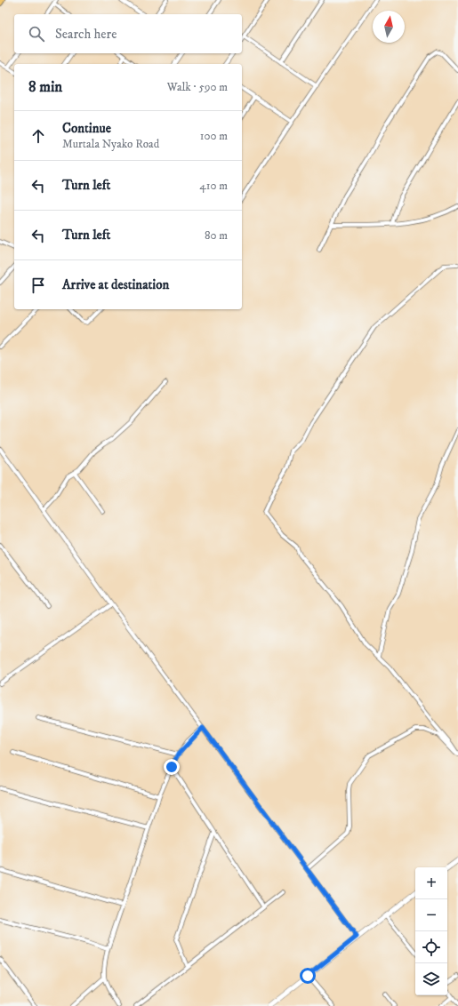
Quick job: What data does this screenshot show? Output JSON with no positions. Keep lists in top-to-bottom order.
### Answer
{
  "north": "top",
  "page": {
    "search": "Search here",
    "heading": ["8 min", "Walk · 590 m"],
    "list": [
      ["Continue", "Murtala Nyako Road", "100 m"],
      ["Turn left", "410 m"],
      ["Turn left", "80 m"],
      "Arrive at destination"
    ],
    "map_buttons": ["+", "−"]
  }
}
